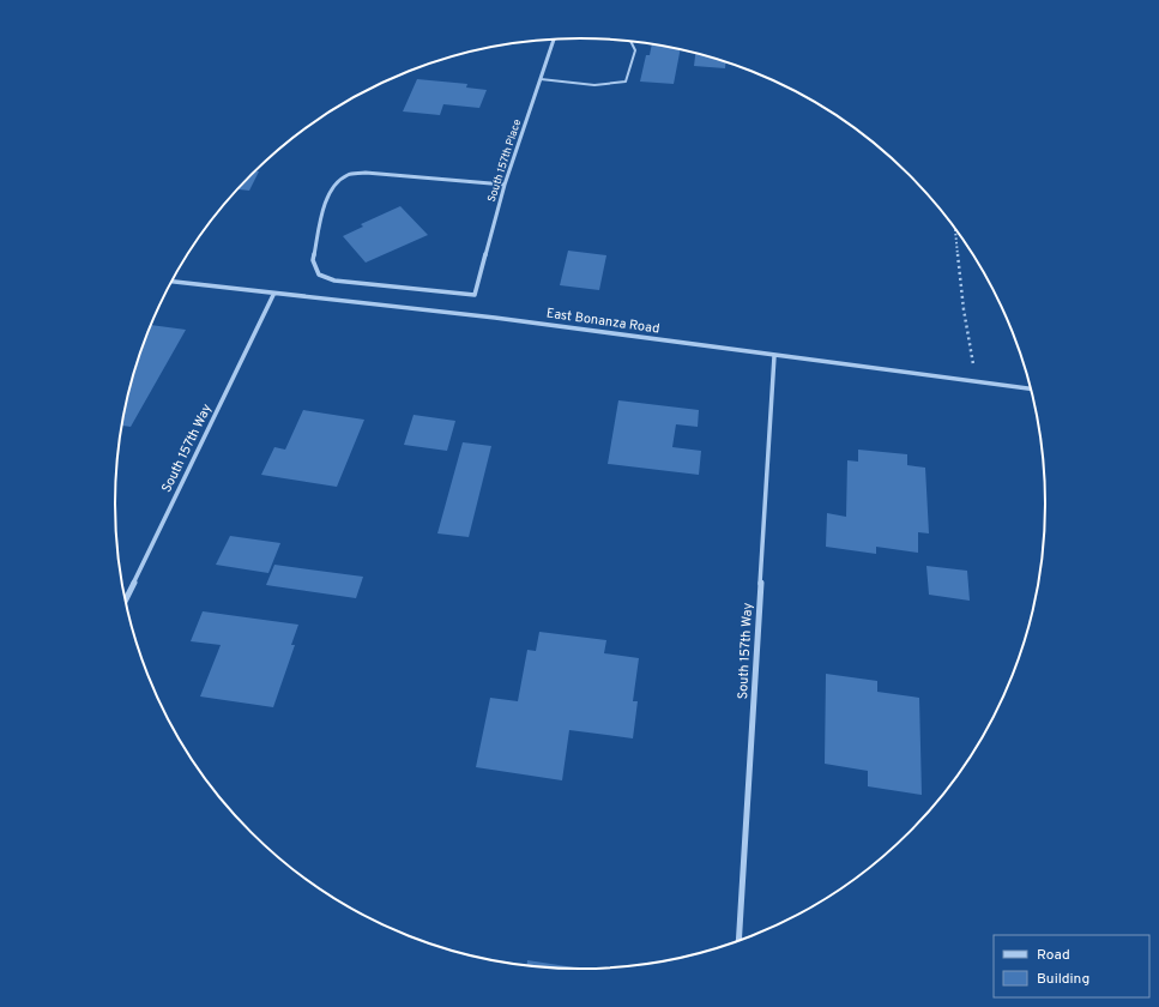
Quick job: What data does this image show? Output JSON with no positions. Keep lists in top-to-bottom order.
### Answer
{
  "streets": {
    "street": ["South 157th Place", "East Bonanza Road", "South 157th Way"]
  },
  "crossings": [
    ["East Bonanza Road", "South 157th Way"]
  ],
  "legend": ["Road", "Building"]
}
